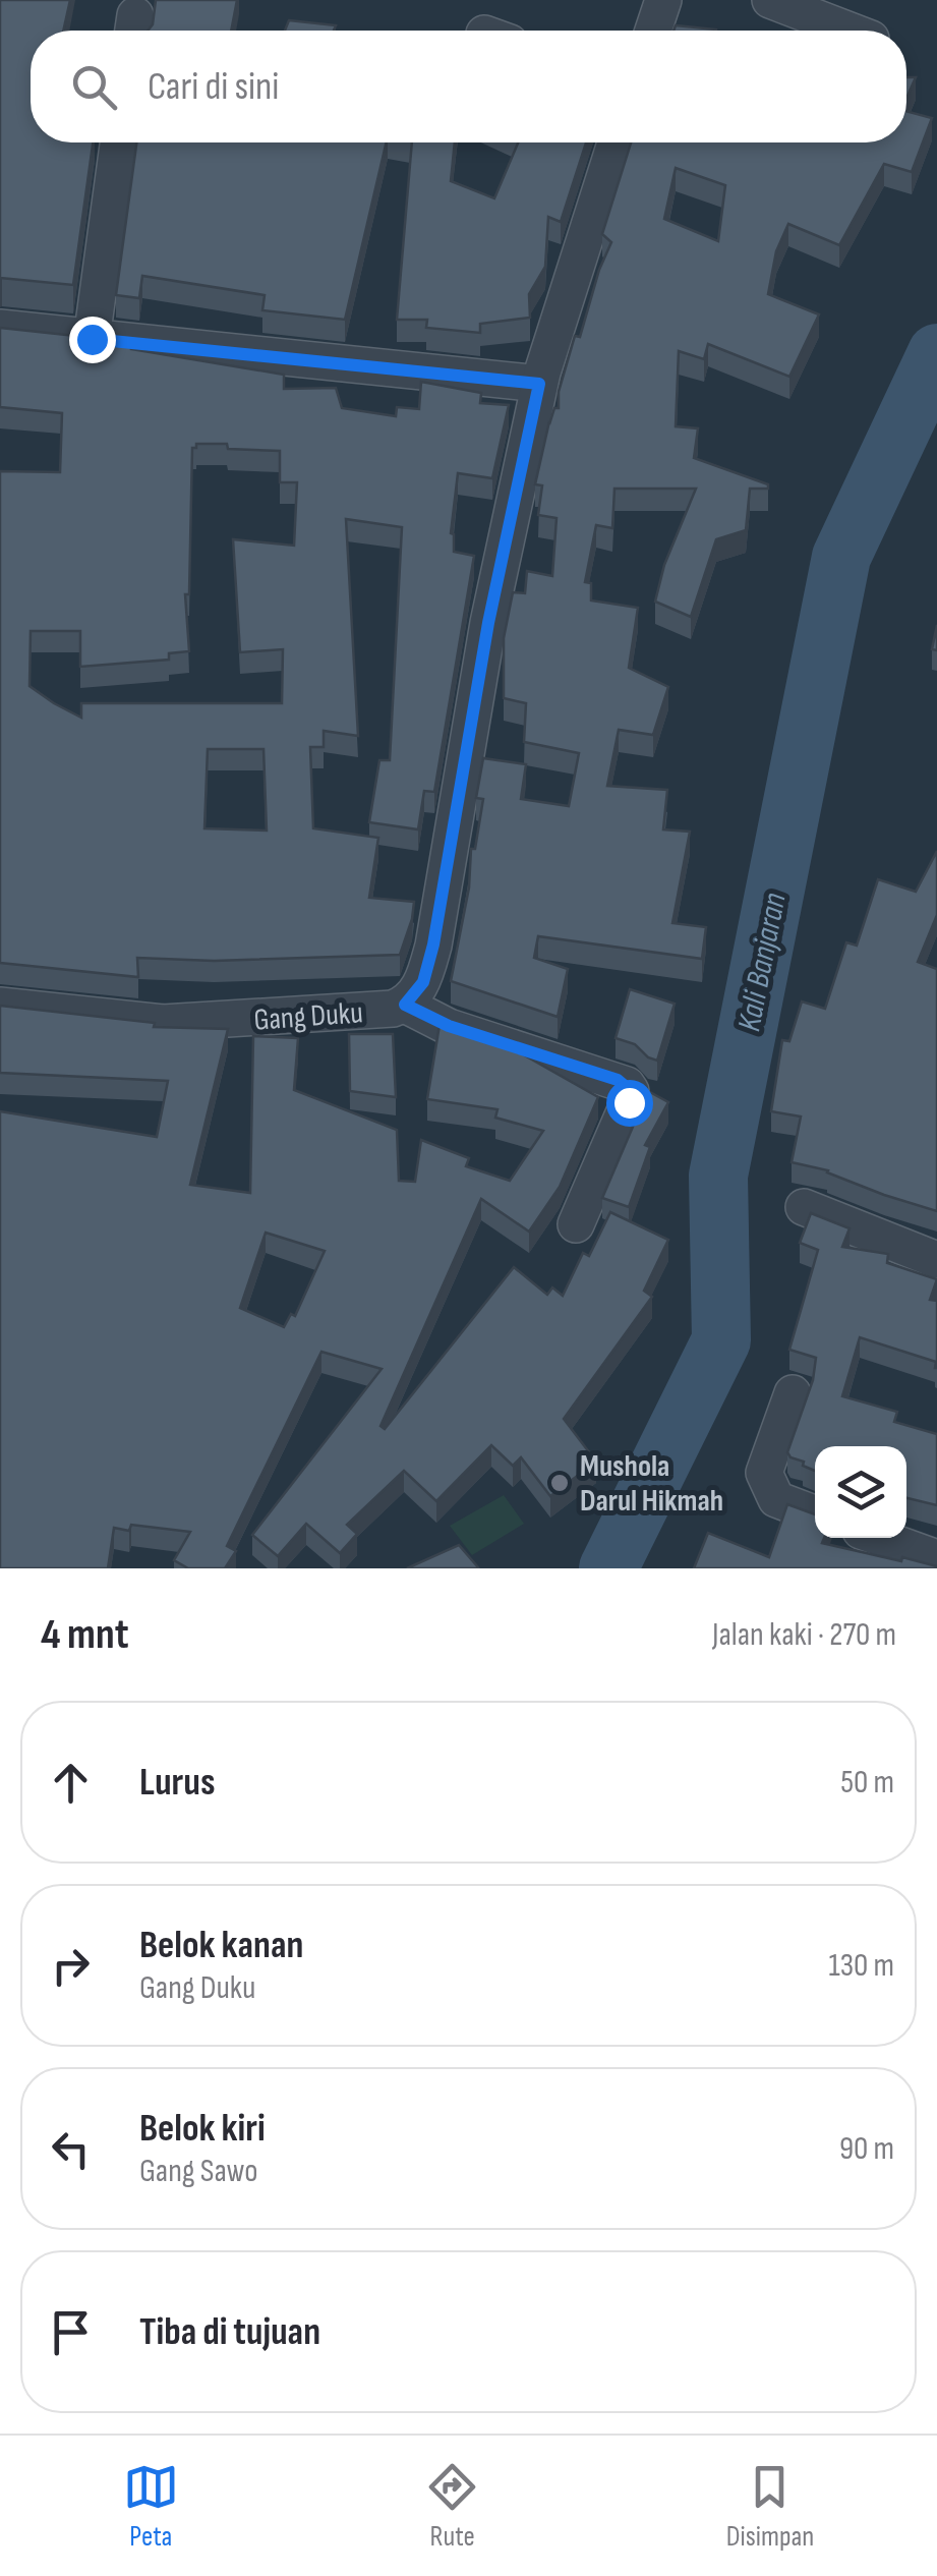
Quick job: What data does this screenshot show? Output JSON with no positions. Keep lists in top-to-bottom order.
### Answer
{
  "streets": {
    "street": ["Gang Duku"]
  },
  "water": ["Kali Banjaran"],
  "places": ["Mushola Darul Hikmah"],
  "page": {
    "search": "Cari di sini",
    "heading": ["4 mnt", "Jalan kaki · 270 m"],
    "list": [
      ["Lurus", "50 m"],
      ["Belok kanan", "Gang Duku", "130 m"],
      ["Belok kiri", "Gang Sawo", "90 m"],
      "Tiba di tujuan"
    ],
    "nav": ["Peta", "Rute", "Disimpan"]
  }
}
